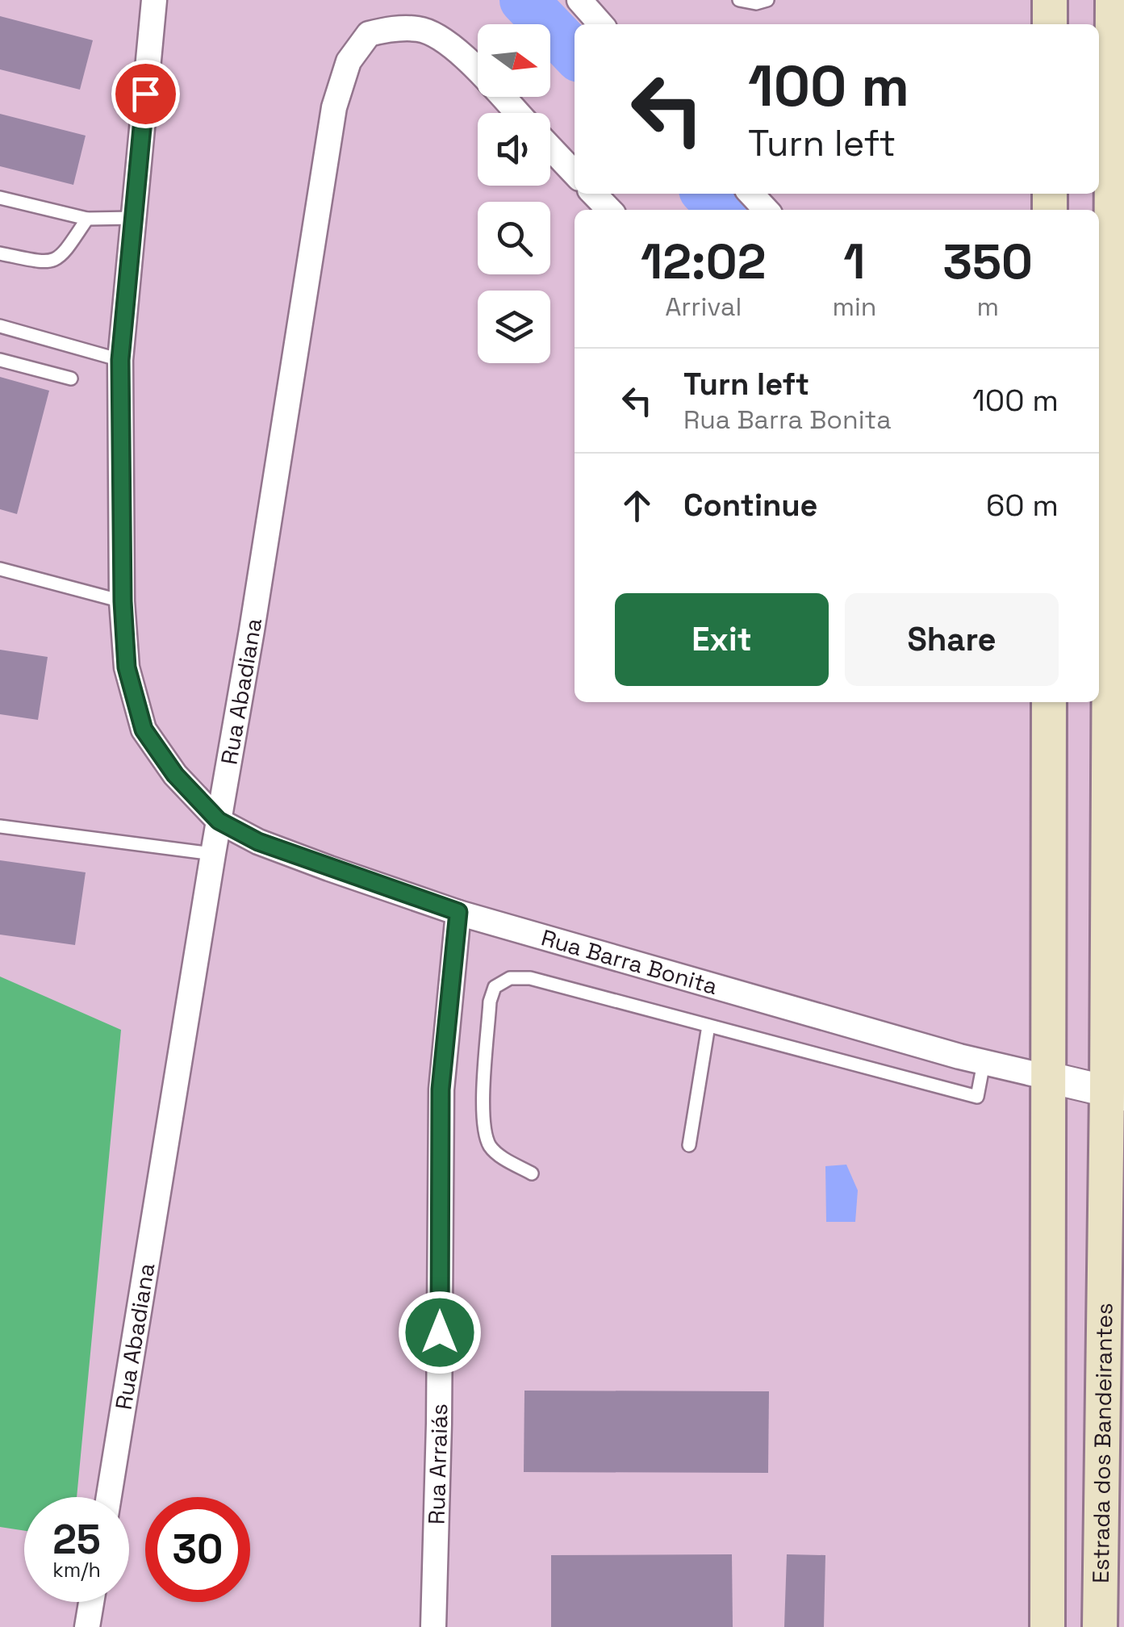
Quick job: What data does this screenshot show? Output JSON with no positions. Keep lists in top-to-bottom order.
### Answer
{
  "streets": {
    "main road": ["Estrada dos Bandeirantes"],
    "street": ["Rua Abadiana", "Rua Barra Bonita", "Rua Arraiás"]
  },
  "crossings": [
    ["Rua Abadiana", "Rua Barra Bonita"],
    ["Rua Barra Bonita", "Rua Arraiás"]
  ],
  "north": "right",
  "page": {
    "turn": ["100 m", "Turn left"],
    "eta": [
      "12:02",
      "Arrival",
      "1",
      "min",
      "350",
      "m"
    ],
    "list": [
      {
        "name": "Turn left",
        "note": "Rua Barra Bonita",
        "value": "100 m"
      },
      {
        "name": "Continue",
        "value": "60 m"
      }
    ],
    "buttons": ["Exit", "Share"],
    "speed": "25 km/h",
    "limit": "30"
  }
}
